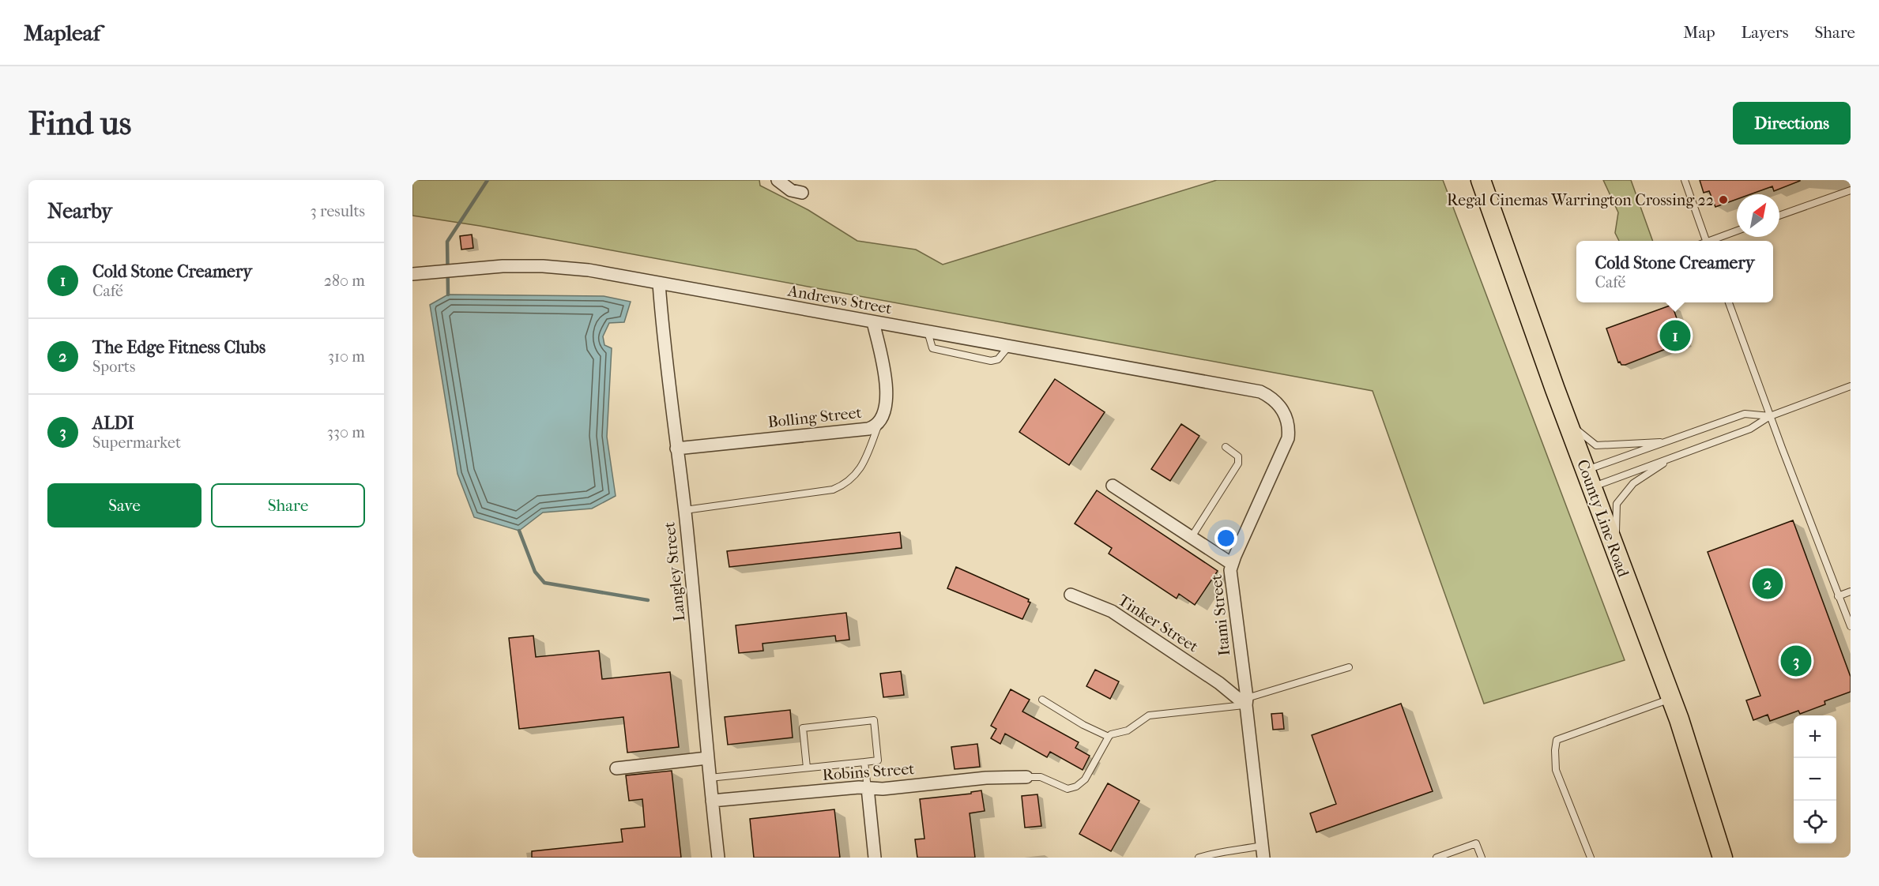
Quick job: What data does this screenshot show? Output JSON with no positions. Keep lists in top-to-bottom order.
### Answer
{
  "streets": {
    "main road": ["County Line Road"],
    "street": [
      "Andrews Street",
      "Bolling Street",
      "Langley Street",
      "Itami Street",
      "Tinker Street",
      "Robins Street"
    ]
  },
  "crossings": [
    ["Andrews Street", "Bolling Street"],
    ["Andrews Street", "Langley Street"],
    ["Andrews Street", "Itami Street"],
    ["Bolling Street", "Langley Street"],
    ["Langley Street", "Robins Street"],
    ["Itami Street", "Tinker Street"]
  ],
  "places": ["Regal Cinemas Warrington Crossing 22"],
  "north": "top right",
  "page": {
    "header": "Mapleaf",
    "nav": ["Map", "Layers", "Share"],
    "buttons": [
      "Directions",
      ["Save", "Share"]
    ],
    "title": "Find us",
    "heading": ["Nearby", "3 results"],
    "popup": ["Cold Stone Creamery", "Café"],
    "list": [
      {
        "mark": "1",
        "name": "Cold Stone Creamery",
        "note": "Café",
        "value": "280 m"
      },
      {
        "mark": "2",
        "name": "The Edge Fitness Clubs",
        "note": "Sports",
        "value": "310 m"
      },
      {
        "mark": "3",
        "name": "ALDI",
        "note": "Supermarket",
        "value": "330 m"
      }
    ],
    "pins": ["1", "2", "3"],
    "map_buttons": ["+", "−"]
  }
}
